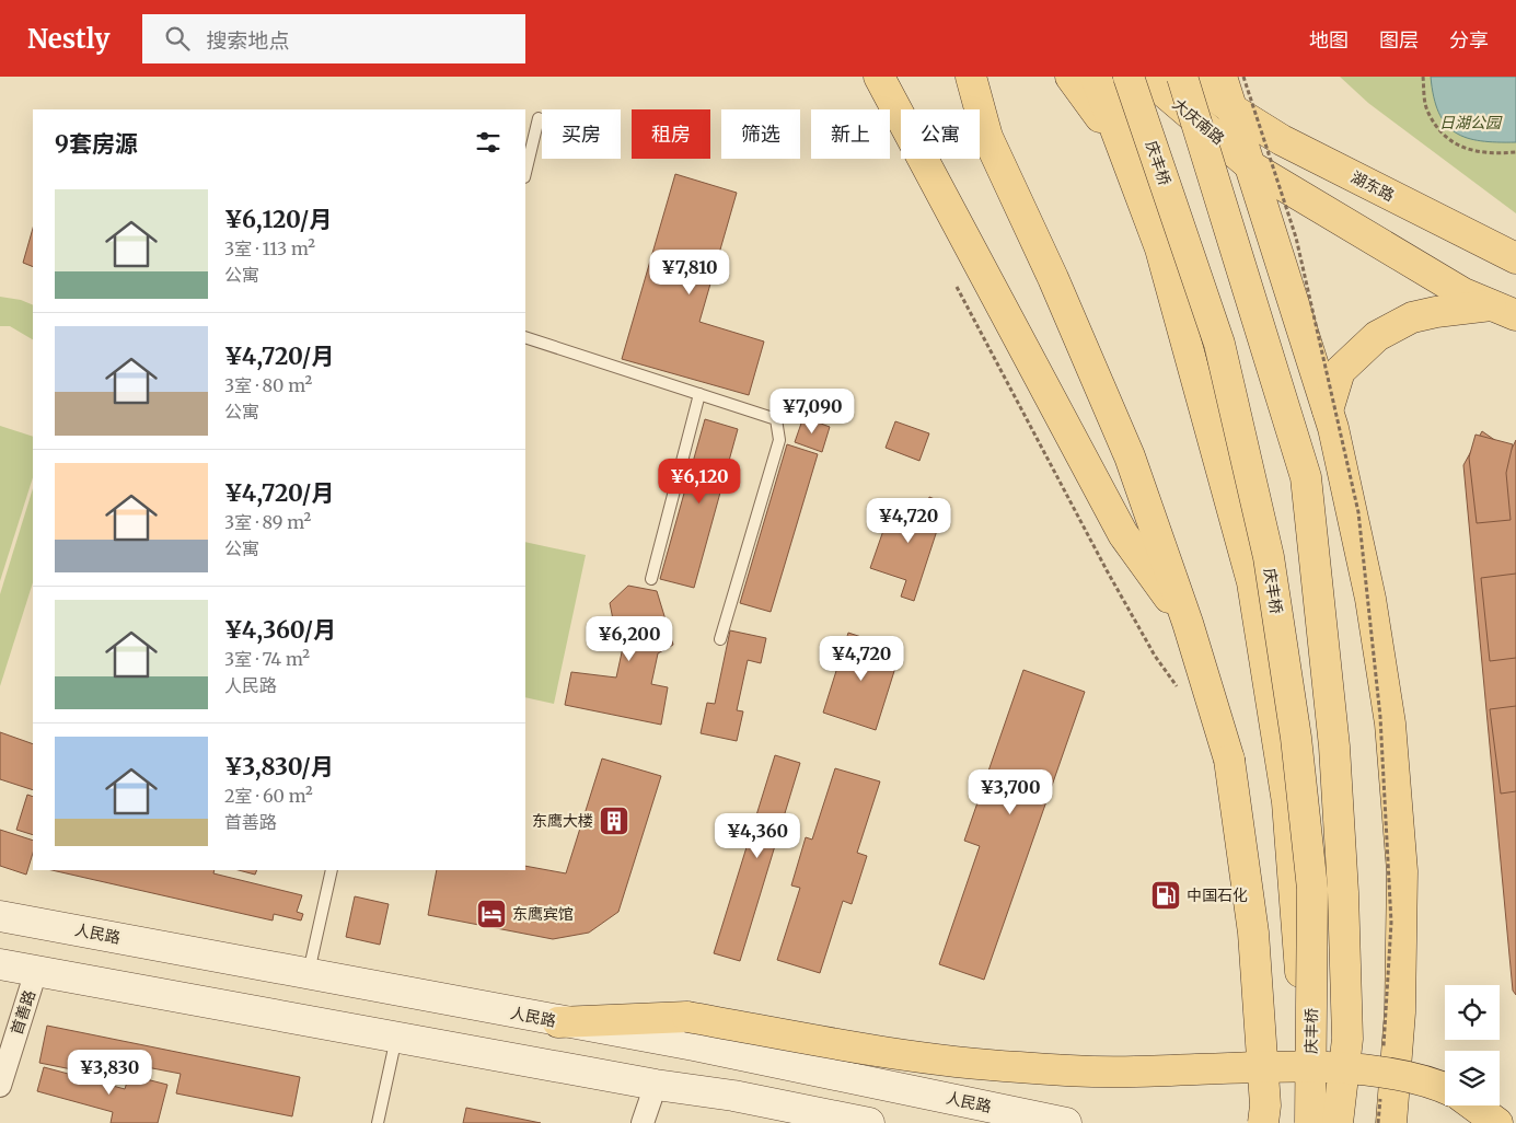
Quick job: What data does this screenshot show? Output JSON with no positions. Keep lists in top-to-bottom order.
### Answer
{
  "streets": {
    "main road": [
      "大庆南路",
      "庆丰桥",
      "湖东路",
      "人民路"
    ],
    "street": ["首善路"]
  },
  "crossings": [
    ["大庆南路", "湖东路"]
  ],
  "parks": ["日湖公园"],
  "places": {
    "building": ["东鹰大楼"],
    "fuel station": ["中国石化"],
    "hotel": ["东鹰宾馆"]
  },
  "page": {
    "header": "Nestly",
    "search": "搜索地点",
    "nav": ["地图", "图层", "分享"],
    "chip": [
      "买房",
      "租房",
      "筛选",
      "新上",
      "公寓"
    ],
    "heading": "9套房源",
    "list": [
      {
        "name": "¥6,120/月",
        "note": "3室 · 113 m² · 公寓"
      },
      {
        "name": "¥4,720/月",
        "note": "3室 · 80 m² · 公寓"
      },
      {
        "name": "¥4,720/月",
        "note": "3室 · 89 m² · 公寓"
      },
      {
        "name": "¥4,360/月",
        "note": "3室 · 74 m² · 人民路"
      },
      {
        "name": "¥3,830/月",
        "note": "2室 · 60 m² · 首善路"
      }
    ],
    "price": [
      "¥7,810",
      "¥7,090",
      "¥6,120",
      "¥4,720",
      "¥6,200",
      "¥4,720",
      "¥3,700",
      "¥4,360",
      "¥3,830"
    ]
  }
}
